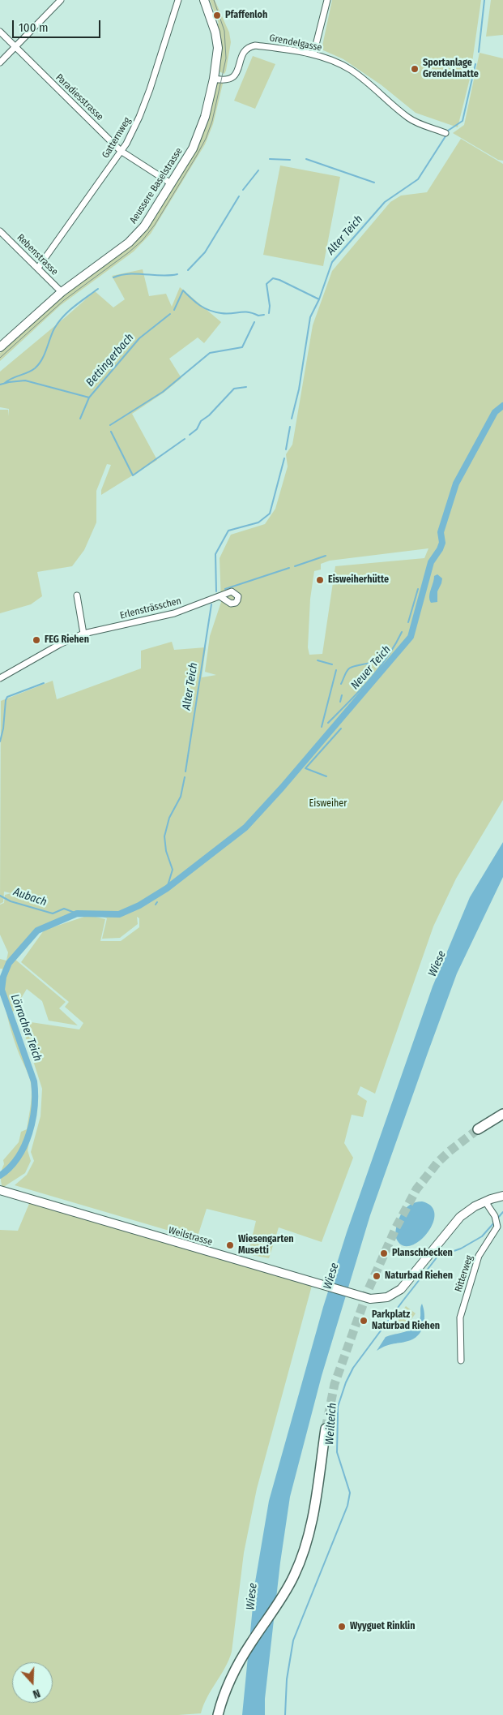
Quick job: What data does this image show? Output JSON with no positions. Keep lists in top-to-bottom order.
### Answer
{
  "streets": {
    "street": [
      "Grendelgasse",
      "Paradiesstrasse",
      "Gatternweg",
      "Aeussere Baselstrasse",
      "Rebenstrasse",
      "Erlensträsschen",
      "Weilstrasse",
      "Ritterweg"
    ]
  },
  "crossings": [
    ["Grendelgasse", "Aeussere Baselstrasse"],
    ["Paradiesstrasse", "Gatternweg"],
    ["Paradiesstrasse", "Aeussere Baselstrasse"],
    ["Gatternweg", "Rebenstrasse"],
    ["Aeussere Baselstrasse", "Rebenstrasse"],
    ["Weilstrasse", "Ritterweg"]
  ],
  "water": [
    "Alter Teich",
    "Bettingerbach",
    "Neuer Teich",
    "Aubach",
    "Wiese",
    "Lörracher Teich",
    "Weilteich"
  ],
  "parks": ["Eisweiher"],
  "places": [
    "Pfaffenloh",
    "Sportanlage Grendelmatte",
    "Eisweiherhütte",
    "FEG Riehen",
    "Wiesengarten Musetti",
    "Planschbecken",
    "Naturbad Riehen",
    "Parkplatz Naturbad Riehen",
    "Wyyguet Rinklin"
  ],
  "scale_bar": "100 m",
  "north": "bottom"
}
